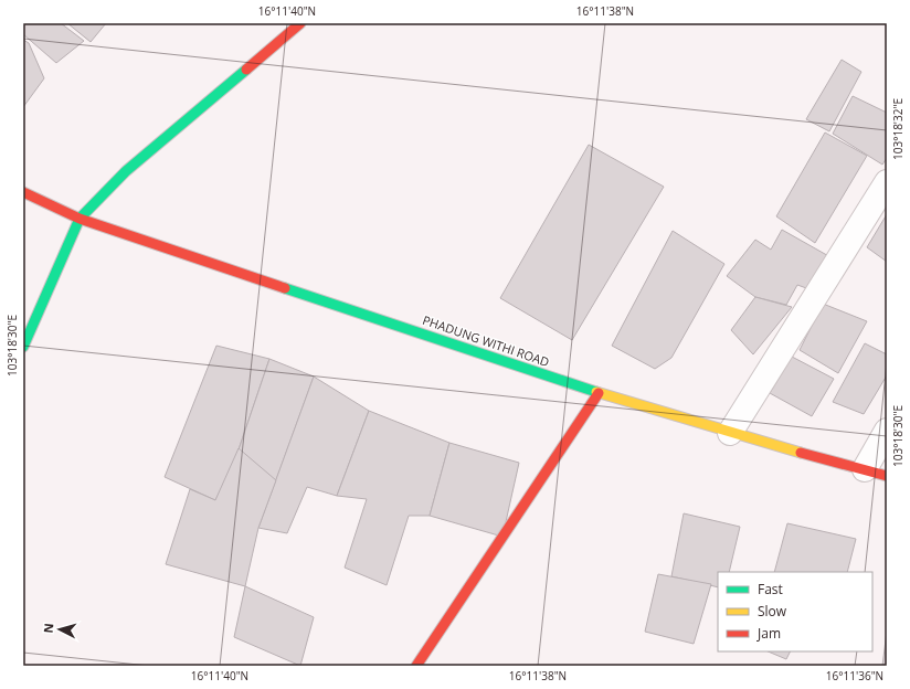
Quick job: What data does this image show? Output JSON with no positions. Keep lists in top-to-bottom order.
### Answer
{
  "streets": {
    "main road": ["PHADUNG WITHI ROAD"]
  },
  "legend": ["Fast", "Slow", "Jam"],
  "north": "left",
  "coordinates": [
    "16°11'40\"N",
    "16°11'38\"N",
    "103°18'32\"E",
    "103°18'30\"E",
    "16°11'36\"N"
  ]
}
